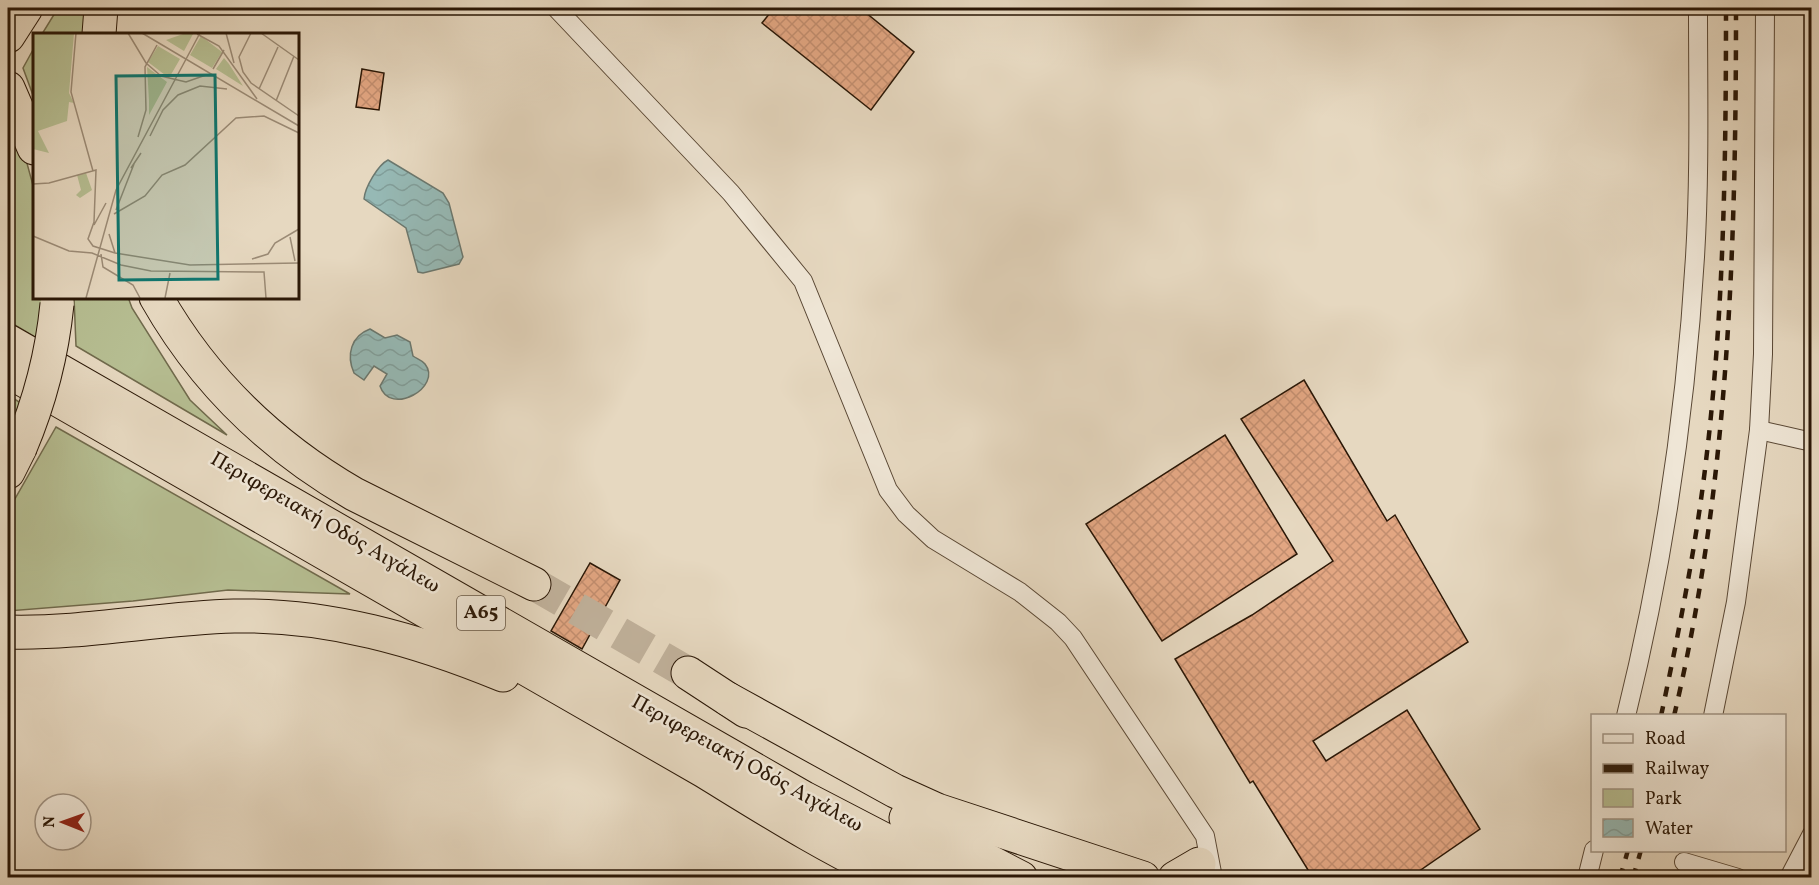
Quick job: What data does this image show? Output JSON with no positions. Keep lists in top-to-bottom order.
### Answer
{
  "streets": {
    "highway": ["Περιφερειακή Οδός Αιγάλεω", "Α65"]
  },
  "legend": [
    "Road",
    "Railway",
    "Park",
    "Water"
  ],
  "north": "left"
}
